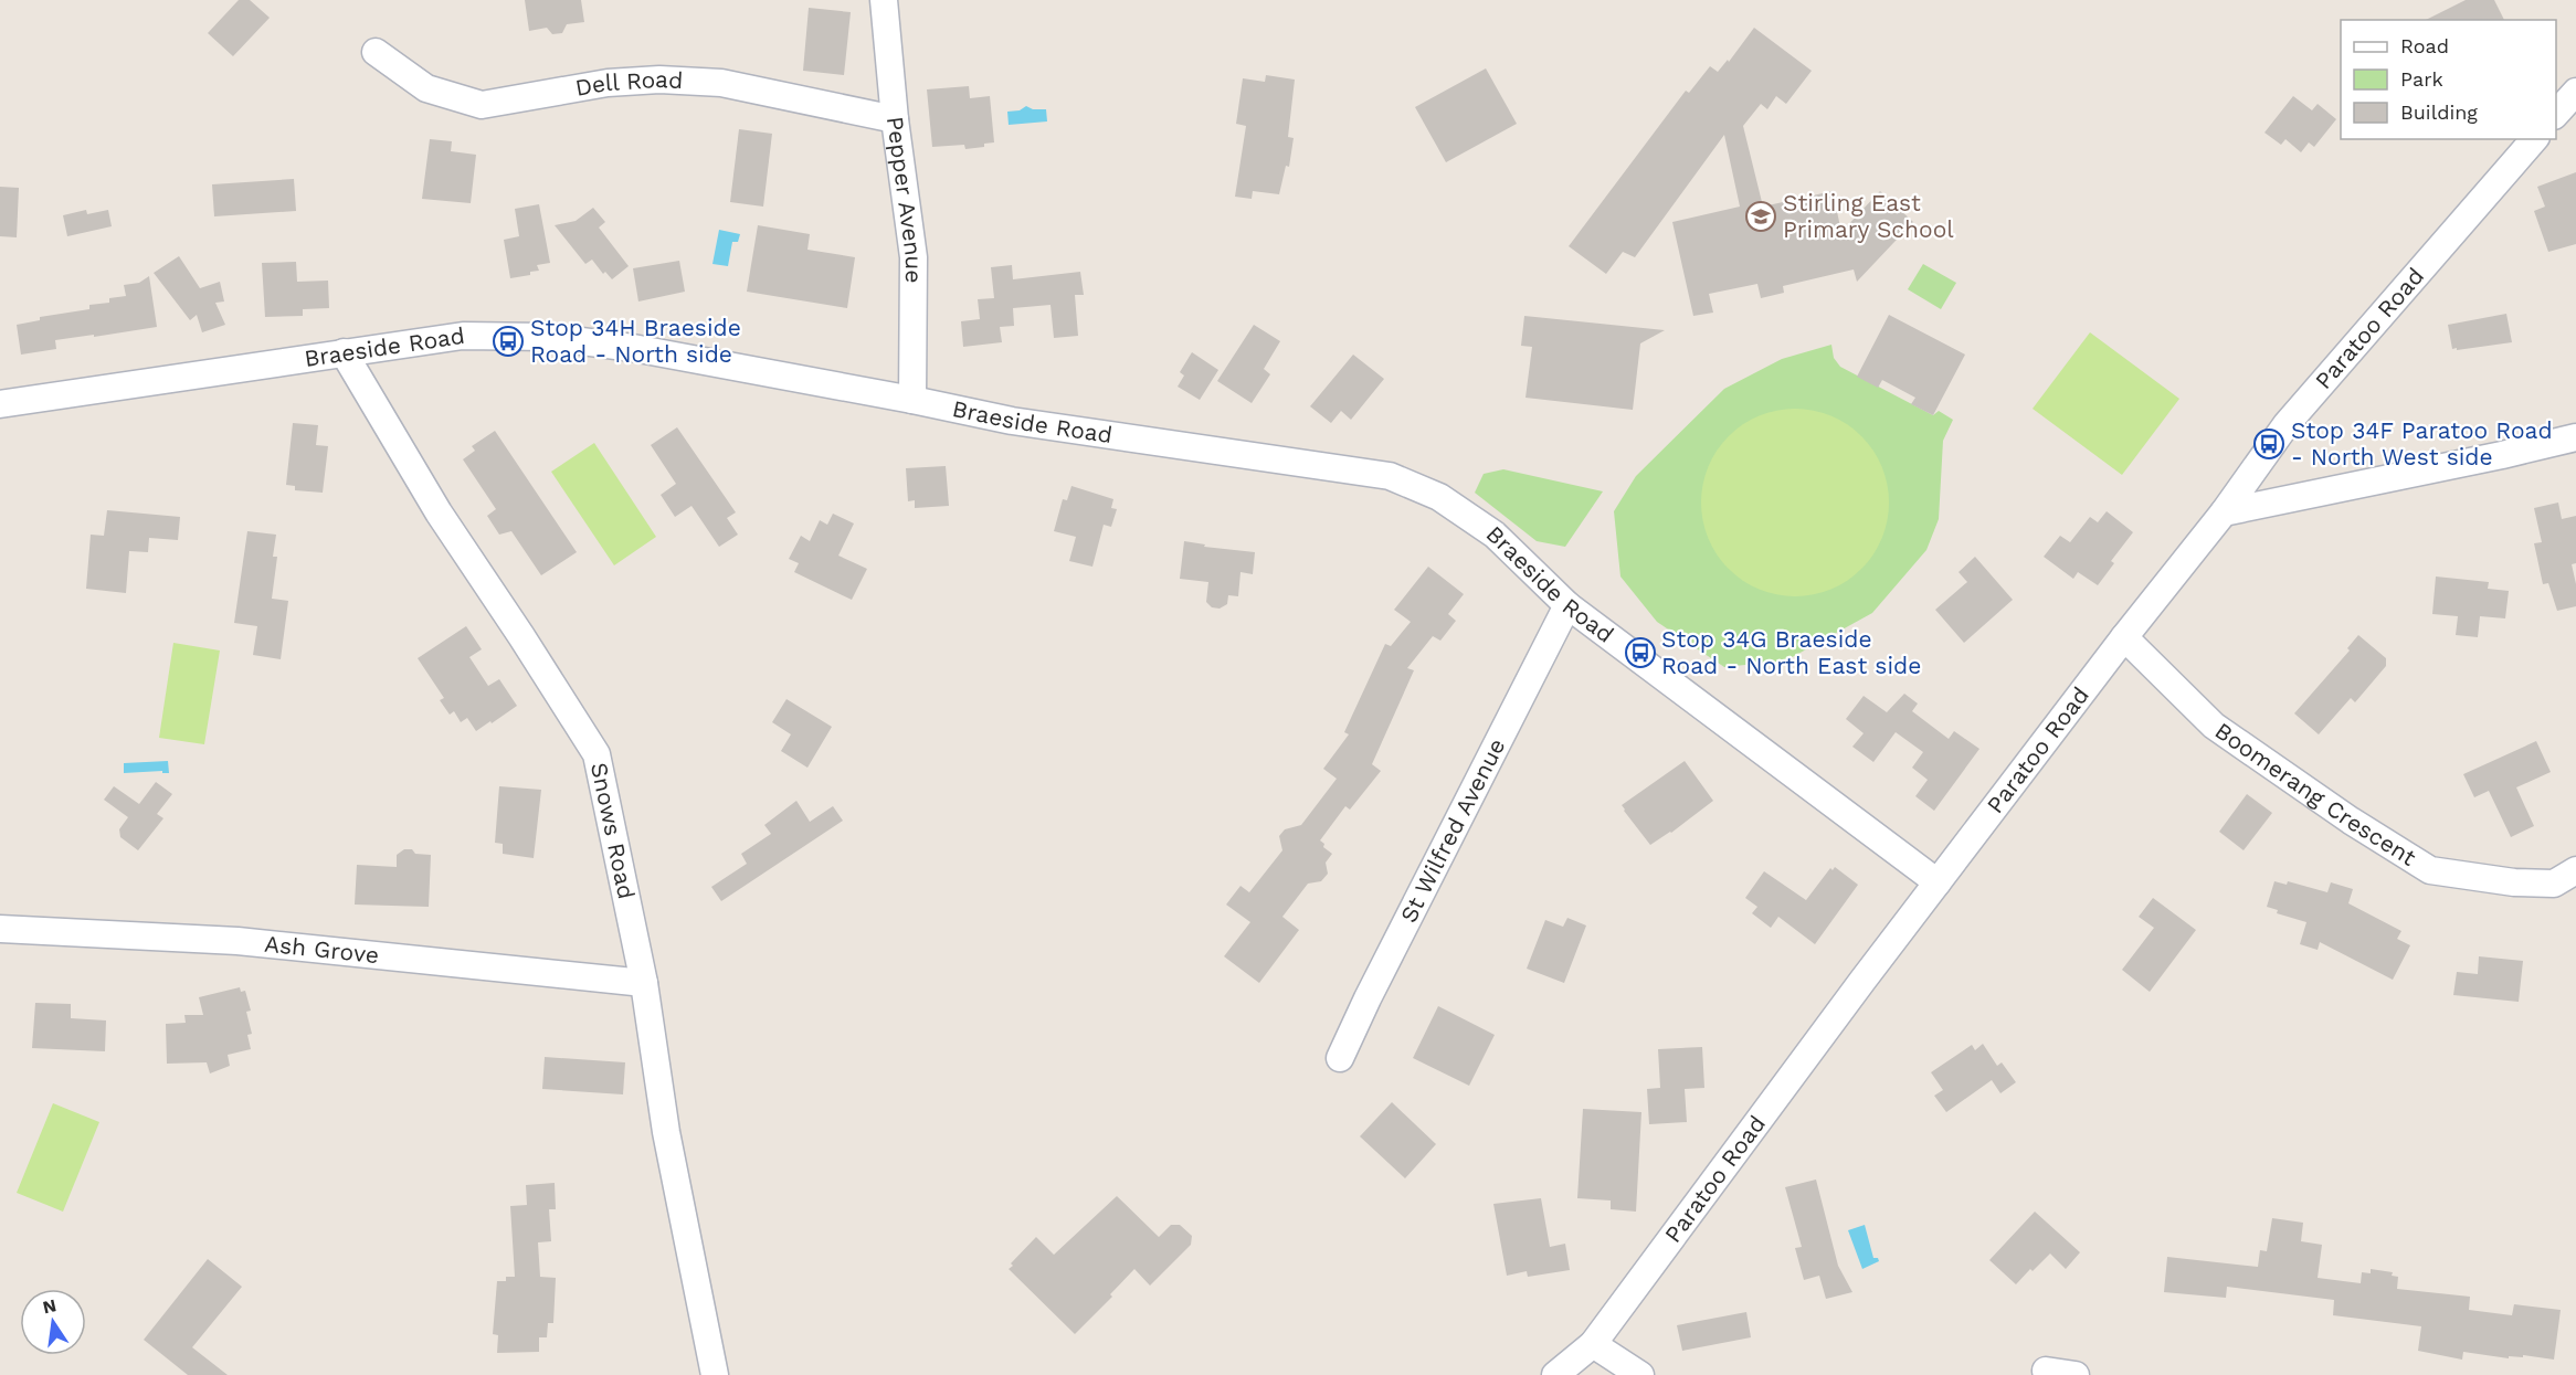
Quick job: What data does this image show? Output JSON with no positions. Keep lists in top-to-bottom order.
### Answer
{
  "streets": {
    "street": [
      "Dell Road",
      "Pepper Avenue",
      "Paratoo Road",
      "Braeside Road",
      "Boomerang Crescent",
      "Snows Road",
      "St Wilfred Avenue",
      "Ash Grove"
    ]
  },
  "crossings": [
    ["Dell Road", "Pepper Avenue"],
    ["Pepper Avenue", "Braeside Road"],
    ["Paratoo Road", "Braeside Road"],
    ["Paratoo Road", "Boomerang Crescent"],
    ["Braeside Road", "Snows Road"],
    ["Braeside Road", "St Wilfred Avenue"],
    ["Snows Road", "Ash Grove"]
  ],
  "places": {
    "school or university": ["Stirling East Primary School"],
    "bus stop": ["Stop 34H Braeside Road - North side", "Stop 34F Paratoo Road - North West side", "Stop 34G Braeside Road - North East side"]
  },
  "legend": ["Road", "Park", "Building"],
  "north": "top"
}
